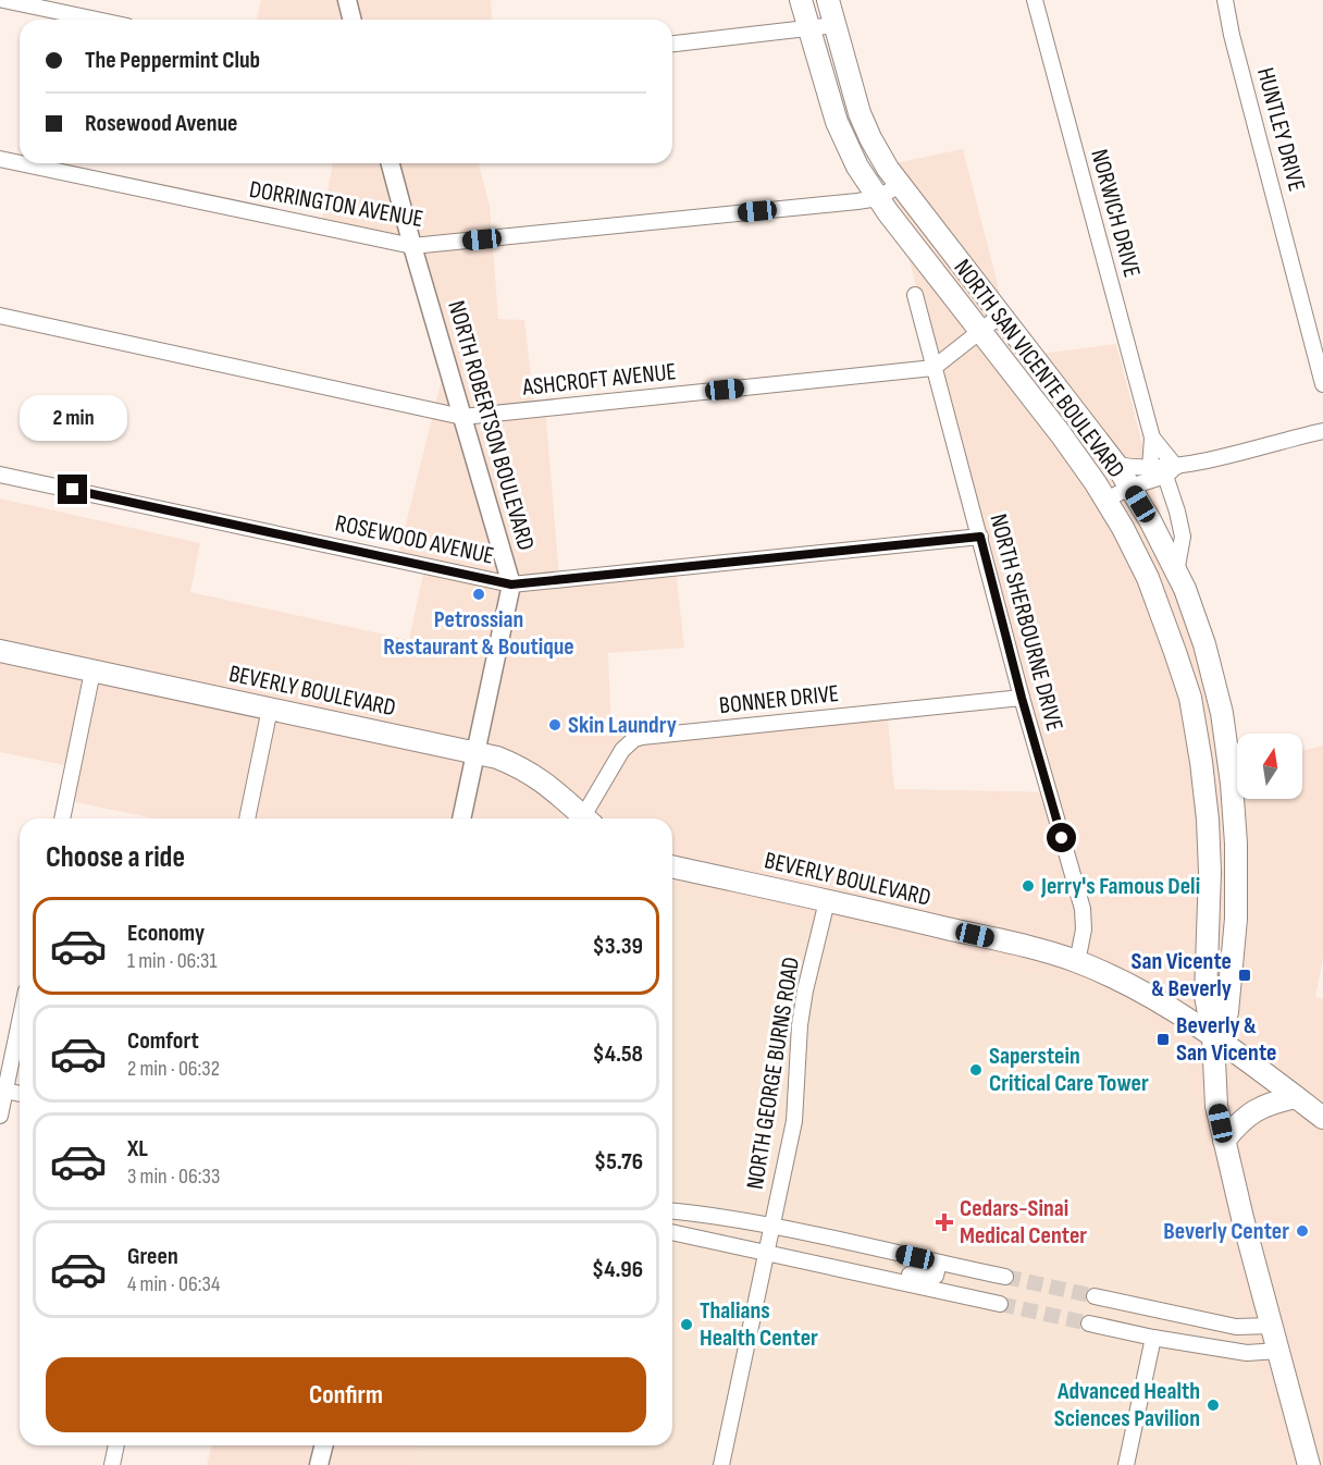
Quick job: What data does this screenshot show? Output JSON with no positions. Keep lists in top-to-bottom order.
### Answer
{
  "streets": {
    "main road": ["NORTH SAN VICENTE BOULEVARD", "BEVERLY BOULEVARD"],
    "street": [
      "HUNTLEY DRIVE",
      "DORRINGTON AVENUE",
      "NORWICH DRIVE",
      "ASHCROFT AVENUE",
      "NORTH ROBERTSON BOULEVARD",
      "ROSEWOOD AVENUE",
      "NORTH SHERBOURNE DRIVE",
      "BONNER DRIVE",
      "NORTH GEORGE BURNS ROAD"
    ]
  },
  "crossings": [
    ["DORRINGTON AVENUE", "NORTH SAN VICENTE BOULEVARD"],
    ["DORRINGTON AVENUE", "NORTH ROBERTSON BOULEVARD"],
    ["NORWICH DRIVE", "NORTH SAN VICENTE BOULEVARD"],
    ["NORTH SAN VICENTE BOULEVARD", "BEVERLY BOULEVARD"],
    ["ASHCROFT AVENUE", "NORTH ROBERTSON BOULEVARD"],
    ["ASHCROFT AVENUE", "NORTH SHERBOURNE DRIVE"],
    ["NORTH ROBERTSON BOULEVARD", "ROSEWOOD AVENUE"],
    ["NORTH ROBERTSON BOULEVARD", "BEVERLY BOULEVARD"],
    ["ROSEWOOD AVENUE", "NORTH SHERBOURNE DRIVE"],
    ["NORTH SHERBOURNE DRIVE", "BEVERLY BOULEVARD"],
    ["NORTH SHERBOURNE DRIVE", "BONNER DRIVE"],
    ["BEVERLY BOULEVARD", "NORTH GEORGE BURNS ROAD"]
  ],
  "places": {
    "other": [
      "Petrossian Restaurant & Boutique",
      "Skin Laundry",
      "Jerry's Famous Deli",
      "Saperstein Critical Care Tower",
      "Beverly Center",
      "Thalians Health Center",
      "Advanced Health Sciences Pavilion"
    ],
    "transit": ["San Vicente & Beverly", "Beverly & San Vicente"],
    "health": ["Cedars-Sinai Medical Center"]
  },
  "north": "top",
  "page": {
    "banner": ["The Peppermint Club", "Rosewood Avenue"],
    "bubble": "2 min",
    "heading": "Choose a ride",
    "list": [
      {
        "name": "Economy",
        "note": "1 min · 06:31",
        "value": "$3.39"
      },
      {
        "name": "Comfort",
        "note": "2 min · 06:32",
        "value": "$4.58"
      },
      {
        "name": "XL",
        "note": "3 min · 06:33",
        "value": "$5.76"
      },
      {
        "name": "Green",
        "note": "4 min · 06:34",
        "value": "$4.96"
      }
    ],
    "buttons": "Confirm"
  }
}
